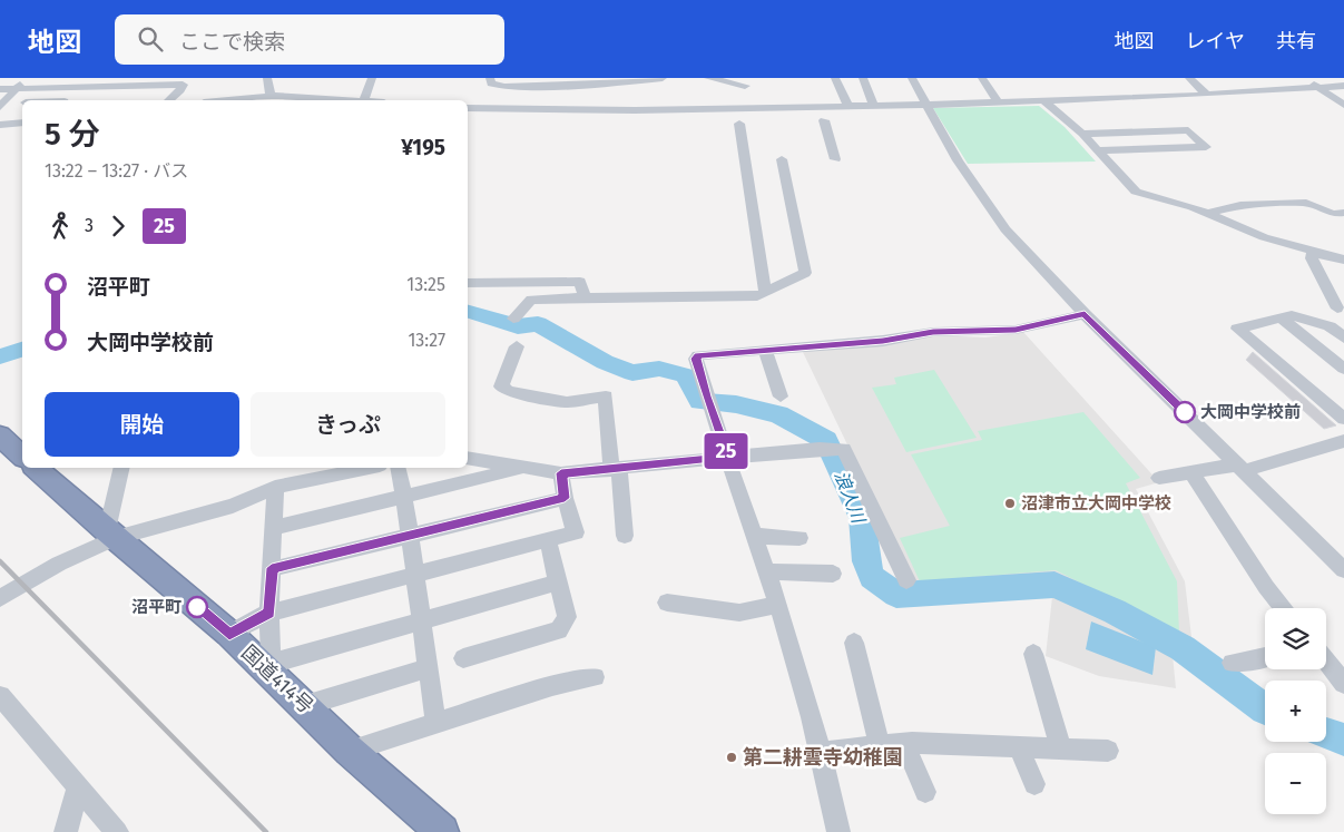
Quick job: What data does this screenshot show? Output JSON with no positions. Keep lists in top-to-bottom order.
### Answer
{
  "streets": {
    "highway": ["国道414号"]
  },
  "water": ["浪人川"],
  "places": [
    "大岡中学校前",
    "沼津市立大岡中学校",
    "沼平町",
    "第二耕雲寺幼稚園"
  ],
  "lines": ["bus line 25"],
  "page": {
    "header": "地図",
    "search": "ここで検索",
    "nav": ["地図", "レイヤ", "共有"],
    "on_map": "25",
    "heading": ["5 分", "13:22 – 13:27 · バス", "¥195"],
    "legs": ["3", "25"],
    "list": [
      {
        "name": "沼平町",
        "value": "13:25"
      },
      {
        "name": "大岡中学校前",
        "value": "13:27"
      }
    ],
    "buttons": ["開始", "きっぷ"],
    "map_buttons": ["+", "−"]
  }
}
